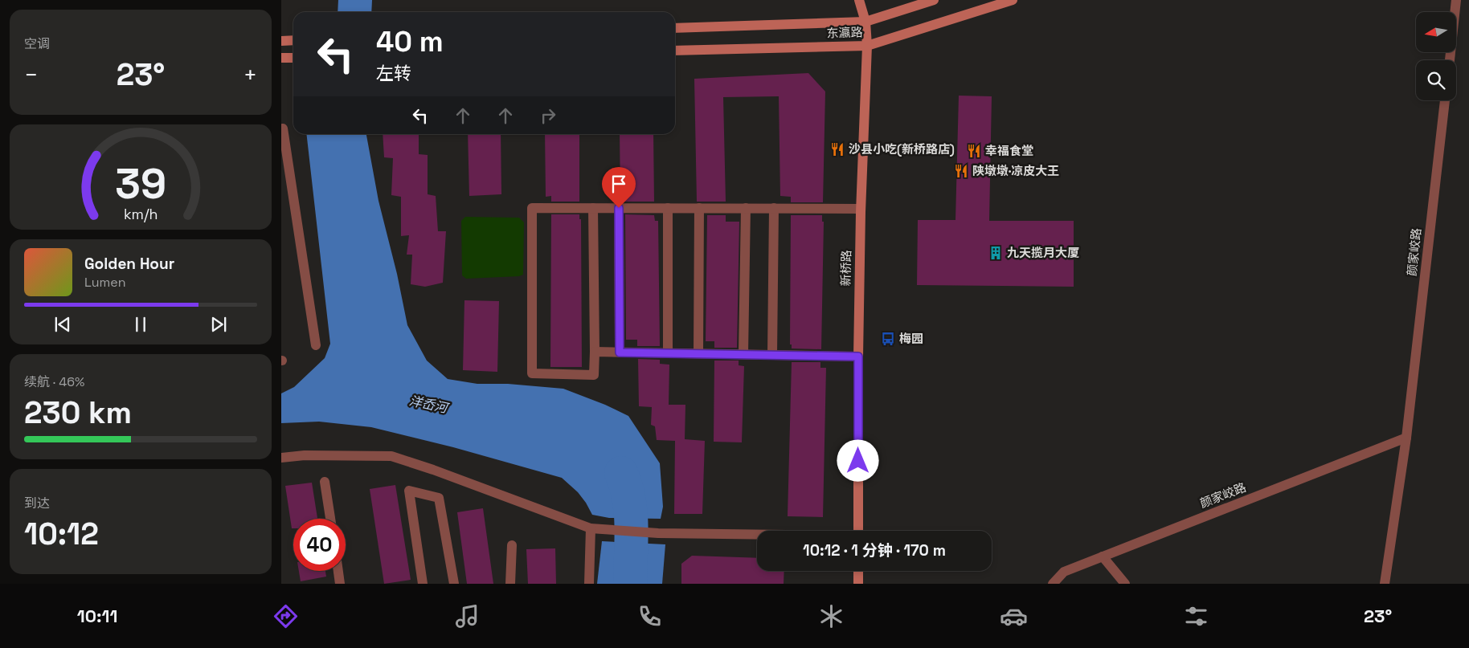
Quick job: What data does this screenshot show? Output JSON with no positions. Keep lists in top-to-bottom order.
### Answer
{
  "streets": {
    "main road": ["东瀛路", "新桥路"],
    "street": ["颜家峧路"]
  },
  "crossings": [
    ["东瀛路", "新桥路"]
  ],
  "water": ["洋岙河"],
  "places": {
    "restaurant": ["沙县小吃(新桥路店)", "幸福食堂", "陕墩墩·凉皮大王"],
    "building": ["九天揽月大厦"],
    "bus stop": ["梅园"]
  },
  "north": "left",
  "page": {
    "tile": [
      "空调",
      ["续航 · 46%", "230 km"],
      ["到达", "10:12"]
    ],
    "turn": ["40 m", "左转"],
    "heat": ["−", "23°", "+"],
    "song": ["Golden Hour", "Lumen"],
    "limit": "40",
    "trip": "10:12 · 1 分钟 · 170 m",
    "tabs": ["10:11", "23°"],
    "gauge": ["39", "km/h"]
  }
}
